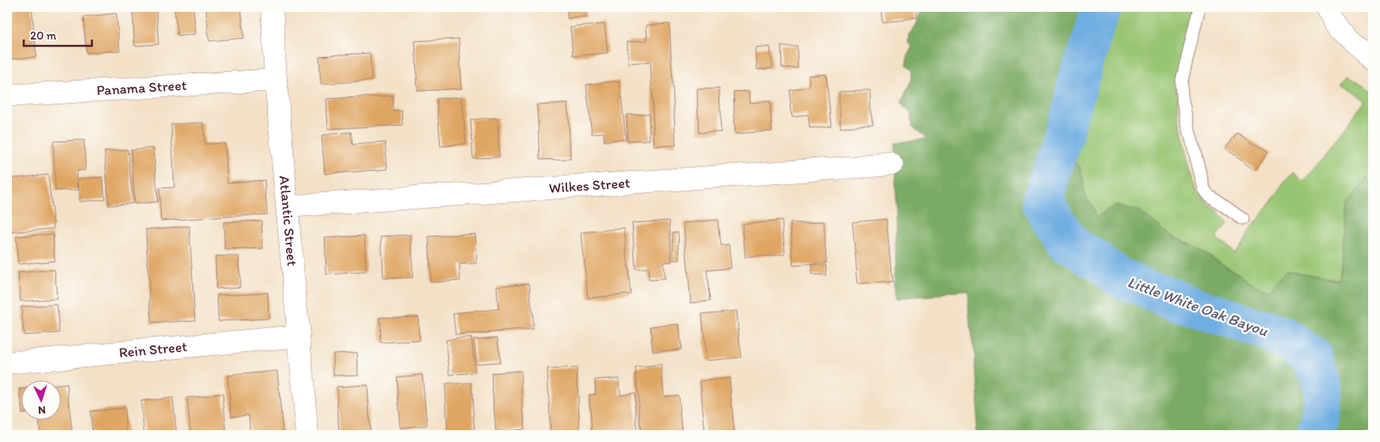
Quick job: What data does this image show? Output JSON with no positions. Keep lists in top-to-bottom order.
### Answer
{
  "streets": {
    "street": [
      "Panama Street",
      "Wilkes Street",
      "Atlantic Street",
      "Rein Street"
    ]
  },
  "crossings": [
    ["Panama Street", "Atlantic Street"],
    ["Wilkes Street", "Atlantic Street"],
    ["Atlantic Street", "Rein Street"]
  ],
  "water": ["Little White Oak Bayou"],
  "scale_bar": "20 m",
  "north": "bottom"
}
